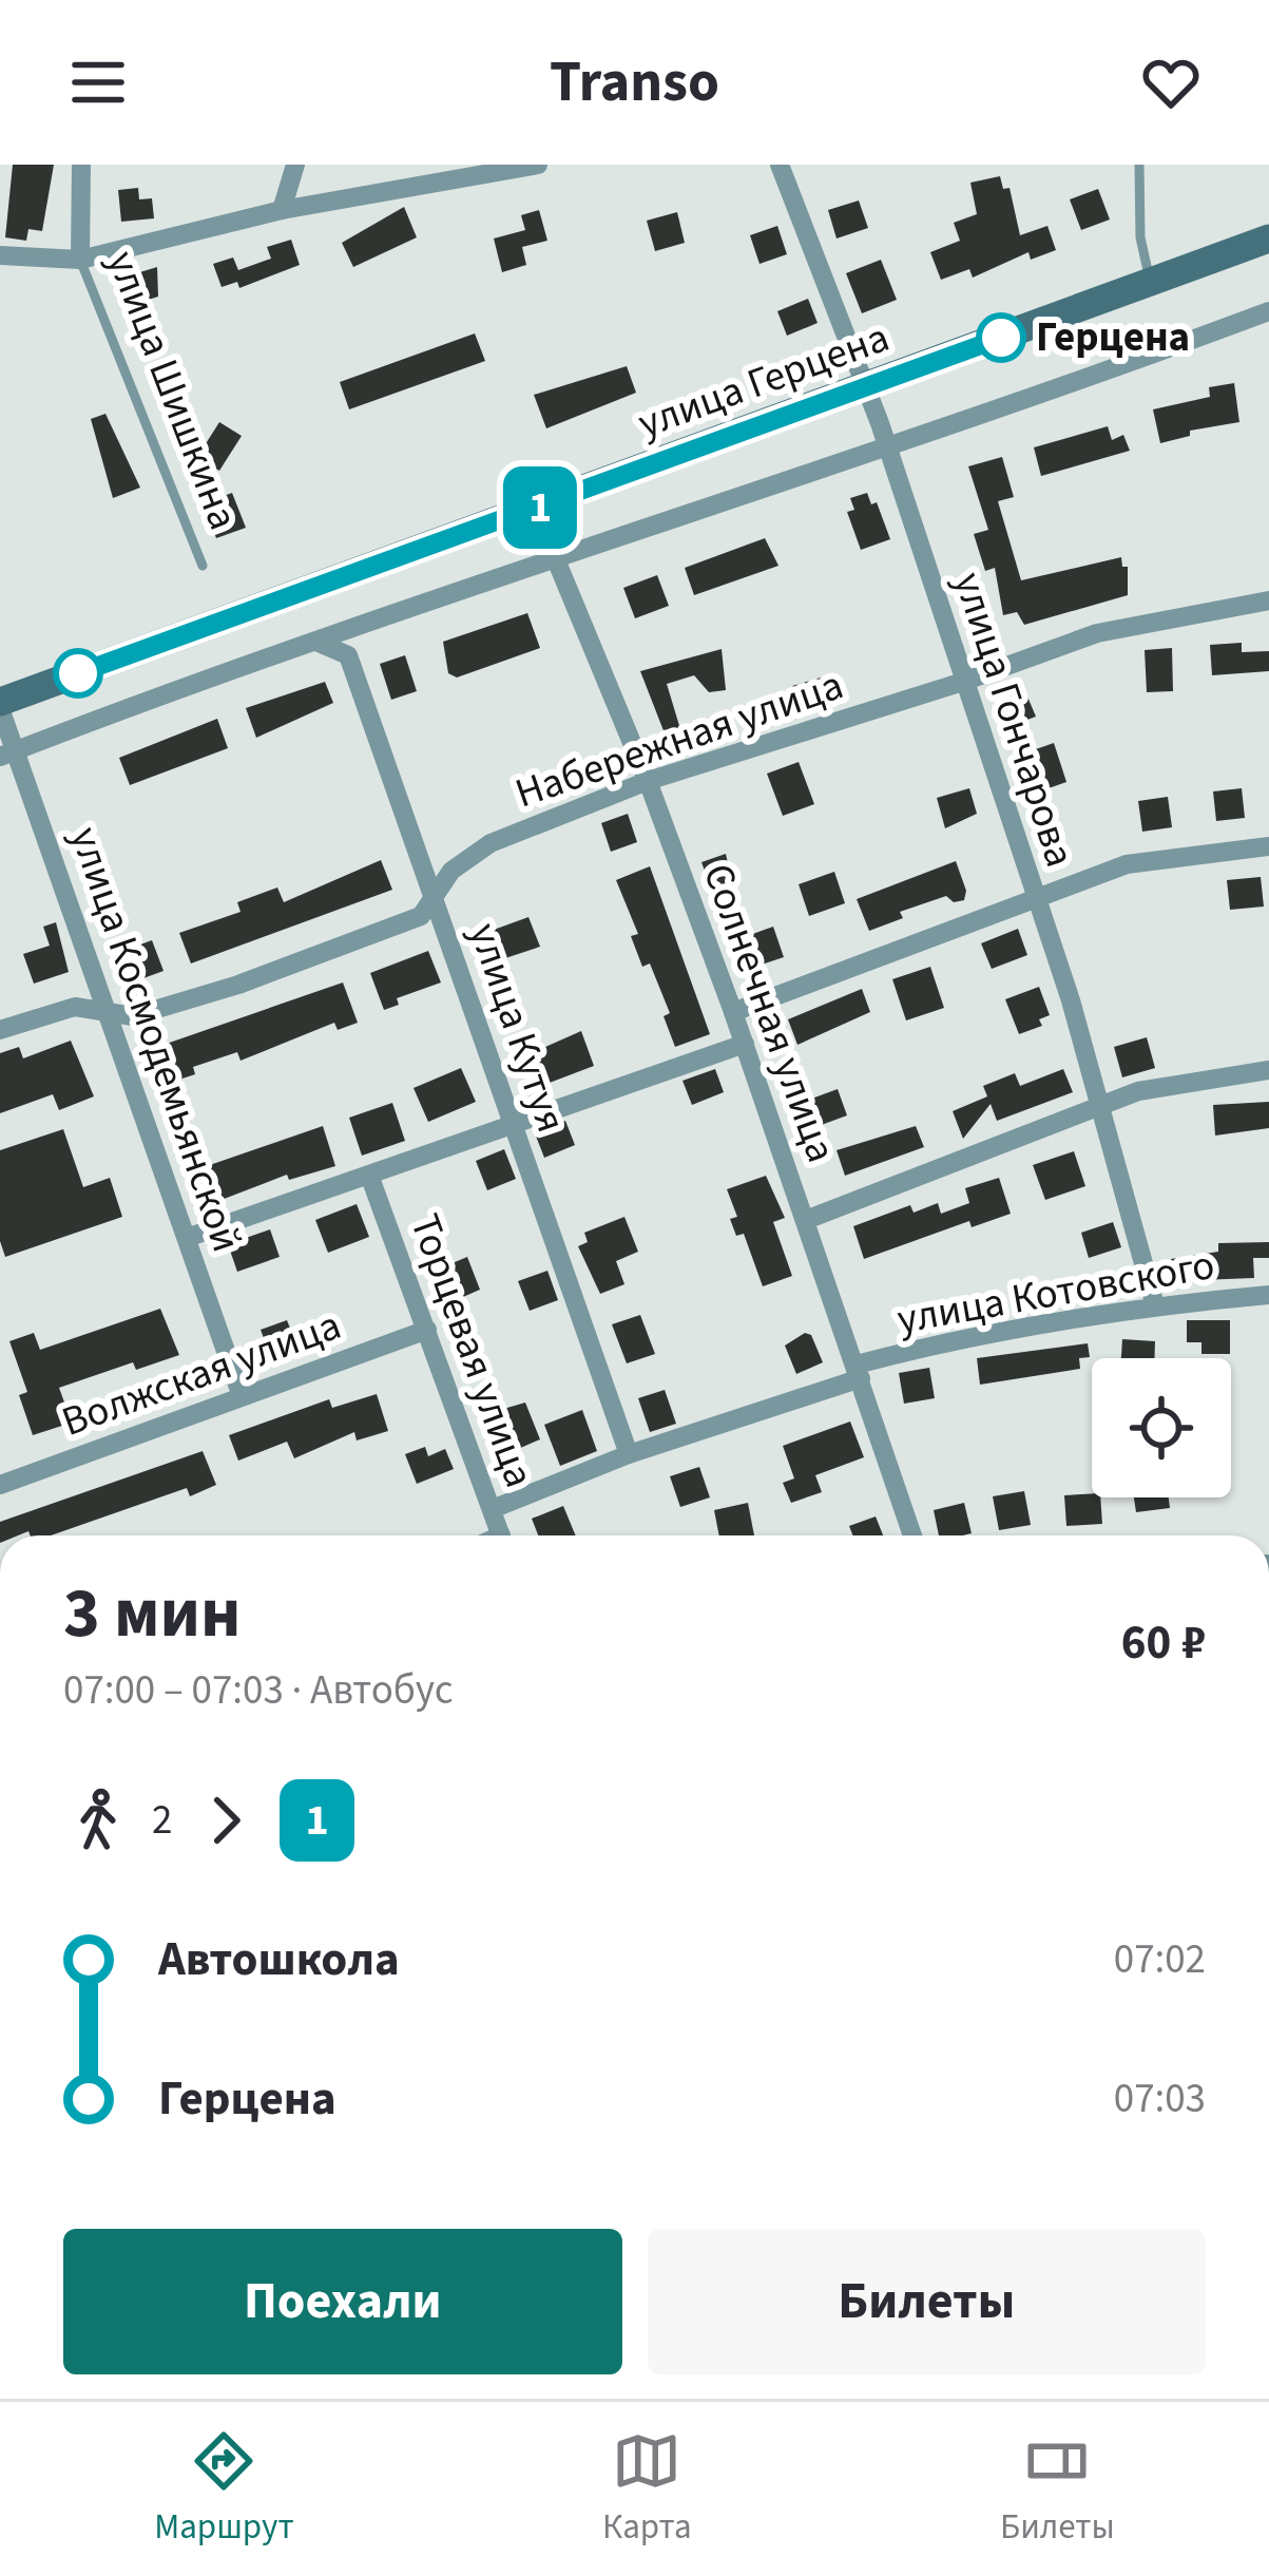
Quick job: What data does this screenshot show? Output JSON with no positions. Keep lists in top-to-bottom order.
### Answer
{
  "streets": {
    "main road": ["улица Герцена"],
    "street": [
      "улица Шишкина",
      "улица Гончарова",
      "Набережная улица",
      "Солнечная улица",
      "улица Кутуя",
      "улица Космодемьянской",
      "улица Котовского",
      "Торцевая улица",
      "Волжская улица"
    ]
  },
  "crossings": [
    ["улица Герцена", "улица Гончарова"],
    ["улица Герцена", "Солнечная улица"],
    ["улица Герцена", "улица Космодемьянской"],
    ["улица Гончарова", "Набережная улица"],
    ["улица Гончарова", "улица Котовского"],
    ["Набережная улица", "Солнечная улица"],
    ["Набережная улица", "улица Кутуя"],
    ["Набережная улица", "улица Космодемьянской"],
    ["Солнечная улица", "улица Котовского"],
    ["улица Кутуя", "улица Котовского"],
    ["улица Космодемьянской", "Волжская улица"],
    ["улица Котовского", "Торцевая улица"],
    ["Торцевая улица", "Волжская улица"]
  ],
  "places": ["Герцена"],
  "lines": ["bus line 1"],
  "page": {
    "header": "Transo",
    "on_map": "1",
    "heading": ["3 мин", "07:00 – 07:03 · Автобус", "60 ₽"],
    "legs": ["2", "1"],
    "list": [
      {
        "name": "Автошкола",
        "value": "07:02"
      },
      {
        "name": "Герцена",
        "value": "07:03"
      }
    ],
    "buttons": ["Поехали", "Билеты"],
    "tabs": ["Маршрут", "Карта", "Билеты"]
  }
}
